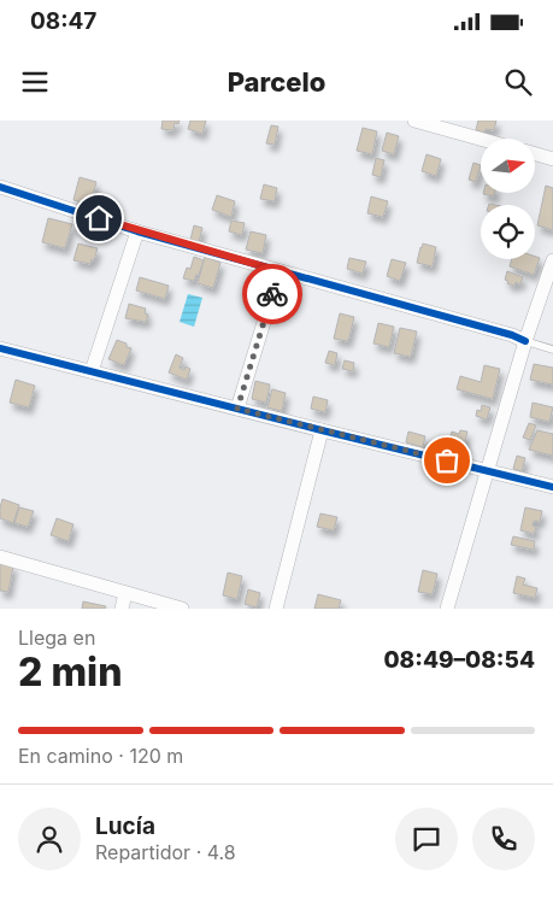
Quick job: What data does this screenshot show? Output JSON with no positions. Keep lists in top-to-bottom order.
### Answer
{
  "north": "right",
  "page": {
    "status": "08:47",
    "header": "Parcelo",
    "heading": ["2 min", "Llega en", "08:49–08:54"],
    "panel": ["Lucía", "Repartidor · 4.8"],
    "bar": "En camino · 120 m"
  }
}
